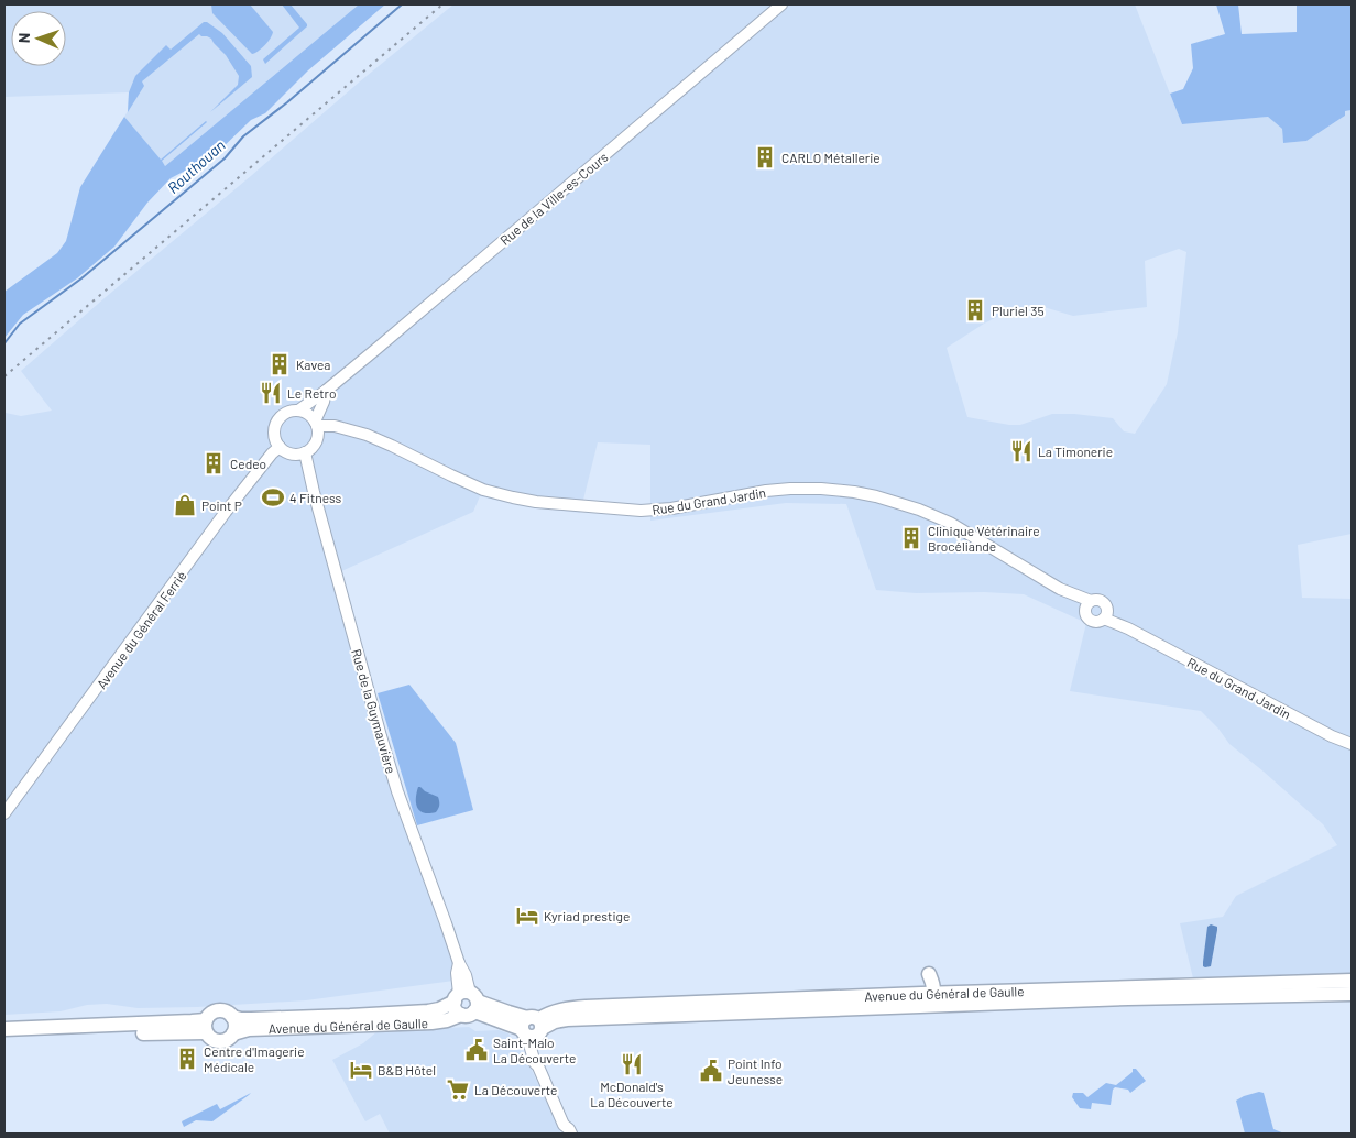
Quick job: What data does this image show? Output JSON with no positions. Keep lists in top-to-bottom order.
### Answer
{
  "streets": {
    "main road": ["Avenue du Général de Gaulle"],
    "street": [
      "Rue de la Ville-es-Cours",
      "Rue du Grand Jardin",
      "Avenue du Général Ferrié",
      "Rue de la Guymauvière"
    ]
  },
  "crossings": [
    ["Rue de la Ville-es-Cours", "Rue du Grand Jardin"],
    ["Rue de la Ville-es-Cours", "Avenue du Général Ferrié"],
    ["Rue de la Ville-es-Cours", "Rue de la Guymauvière"],
    ["Rue du Grand Jardin", "Avenue du Général Ferrié"],
    ["Rue du Grand Jardin", "Rue de la Guymauvière"],
    ["Avenue du Général Ferrié", "Rue de la Guymauvière"],
    ["Rue de la Guymauvière", "Avenue du Général de Gaulle"]
  ],
  "water": ["Routhouan"],
  "places": {
    "building": [
      "CARLO Métallerie",
      "Pluriel 35",
      "Kavea",
      "Cedeo",
      "Clinique Vétérinaire Brocéliande",
      "Centre d'Imagerie Médicale"
    ],
    "restaurant": ["Le Retro", "La Timonerie", "McDonald's La Découverte"],
    "sports": ["4 Fitness"],
    "shop": ["Point P"],
    "hotel": ["Kyriad prestige", "B&B Hôtel"],
    "public building": ["Saint-Malo La Découverte", "Point Info Jeunesse"],
    "supermarket": ["La Découverte"]
  },
  "north": "left"
}
